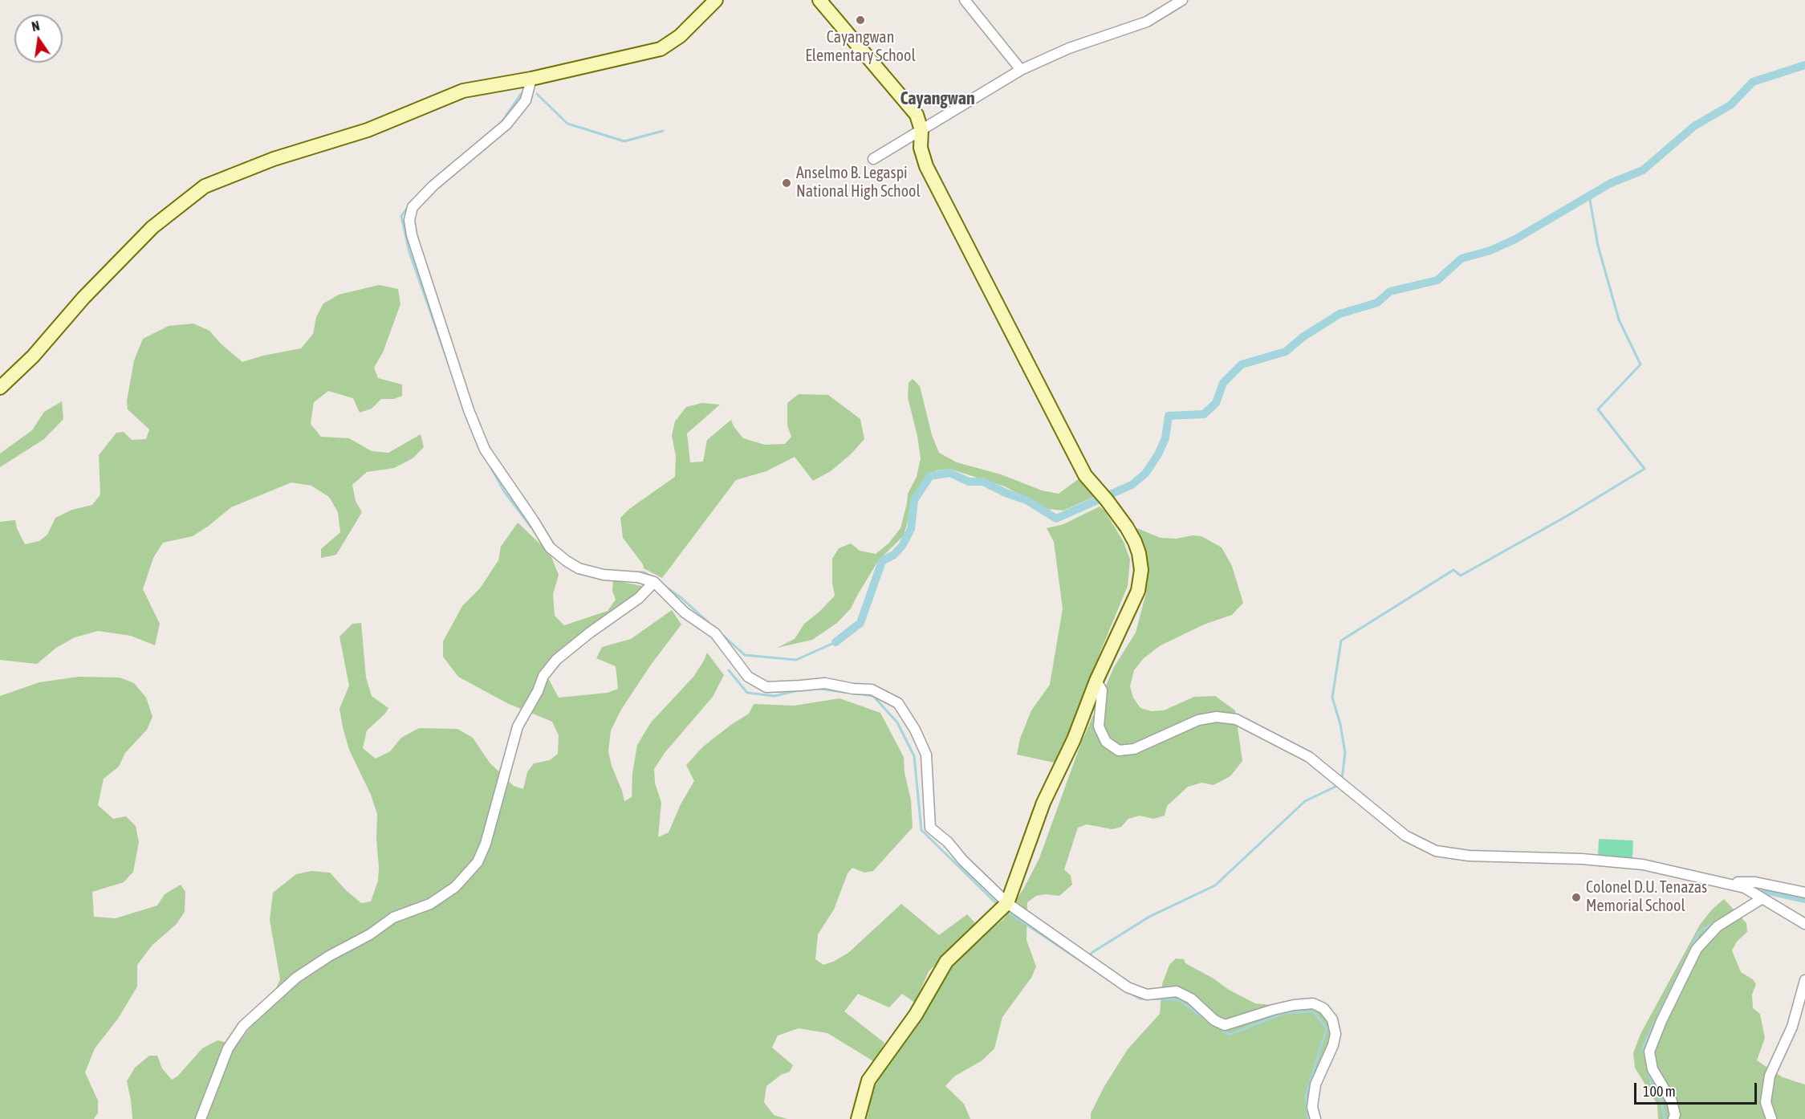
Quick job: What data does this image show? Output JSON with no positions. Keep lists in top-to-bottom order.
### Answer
{
  "districts": ["Cayangwan"],
  "places": ["Cayangwan Elementary School", "Anselmo B. Legaspi National High School", "Colonel D.U. Tenazas Memorial School"],
  "scale_bar": "100 m",
  "north": "top"
}
